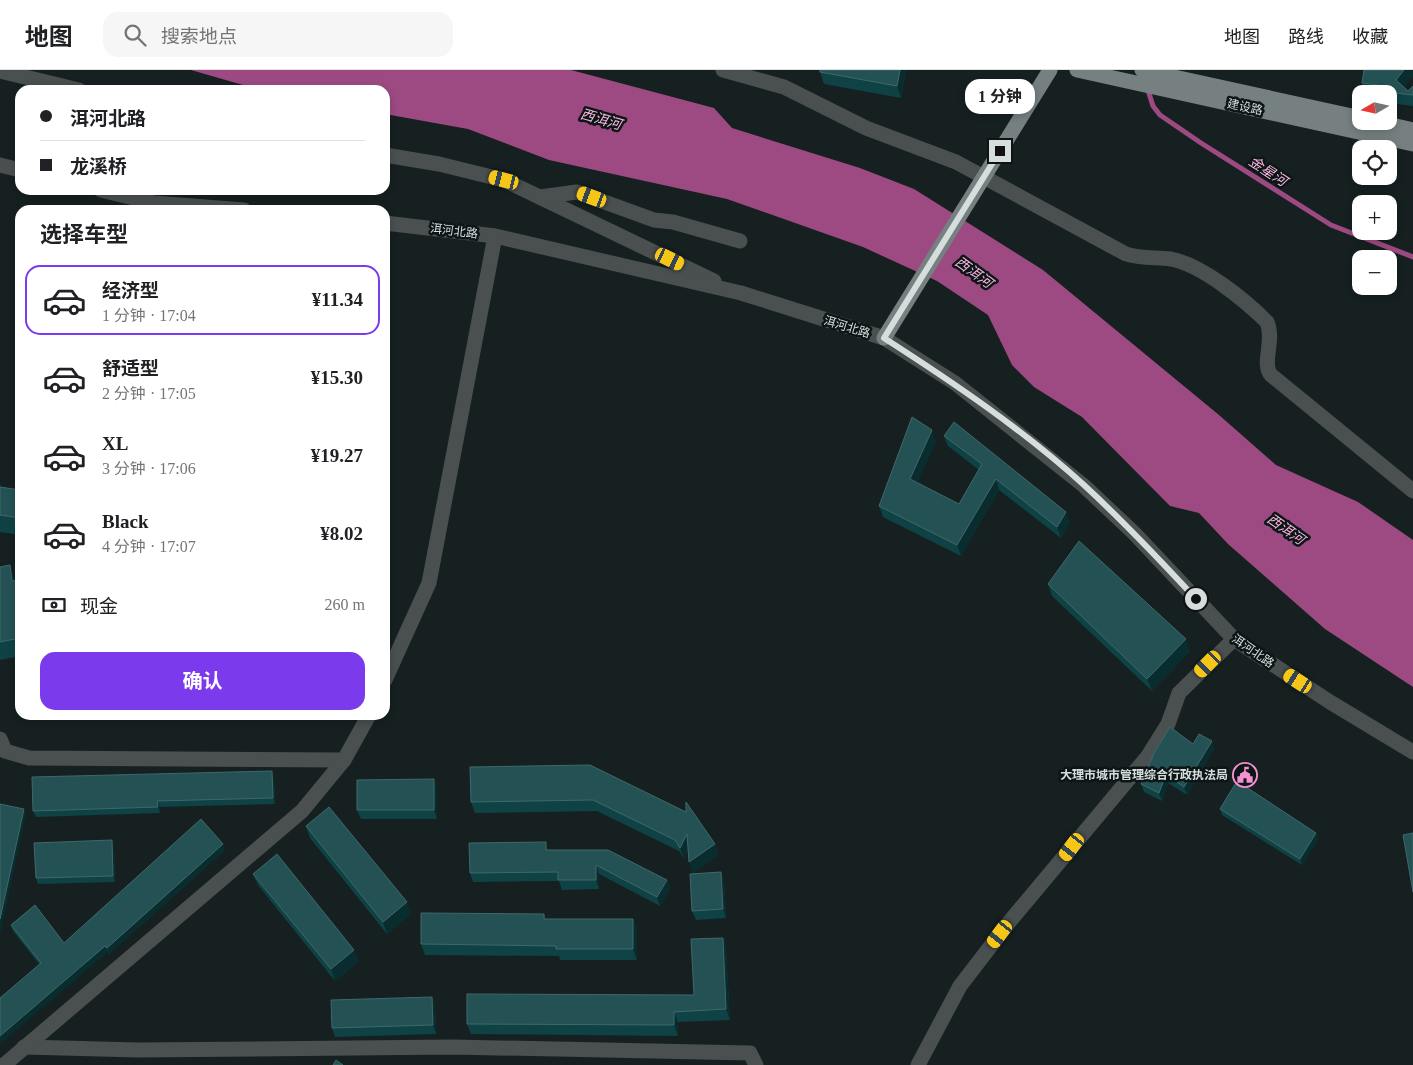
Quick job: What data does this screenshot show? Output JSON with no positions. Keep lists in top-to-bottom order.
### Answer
{
  "streets": {
    "main road": ["建设路"],
    "street": ["洱河北路"]
  },
  "water": ["西洱河", "金星河"],
  "places": {
    "public building": ["大理市城市管理综合行政执法局"]
  },
  "north": "left",
  "page": {
    "header": "地图",
    "search": "搜索地点",
    "nav": ["地图", "路线", "收藏"],
    "bubble": "1 分钟",
    "map_buttons": ["+", "−"],
    "banner": ["洱河北路", "龙溪桥"],
    "heading": "选择车型",
    "list": [
      {
        "name": "经济型",
        "note": "1 分钟 · 17:04",
        "value": "¥11.34"
      },
      {
        "name": "舒适型",
        "note": "2 分钟 · 17:05",
        "value": "¥15.30"
      },
      {
        "name": "XL",
        "note": "3 分钟 · 17:06",
        "value": "¥19.27"
      },
      {
        "name": "Black",
        "note": "4 分钟 · 17:07",
        "value": "¥8.02"
      }
    ],
    "pay": ["现金", "260 m"],
    "buttons": "确认"
  }
}
